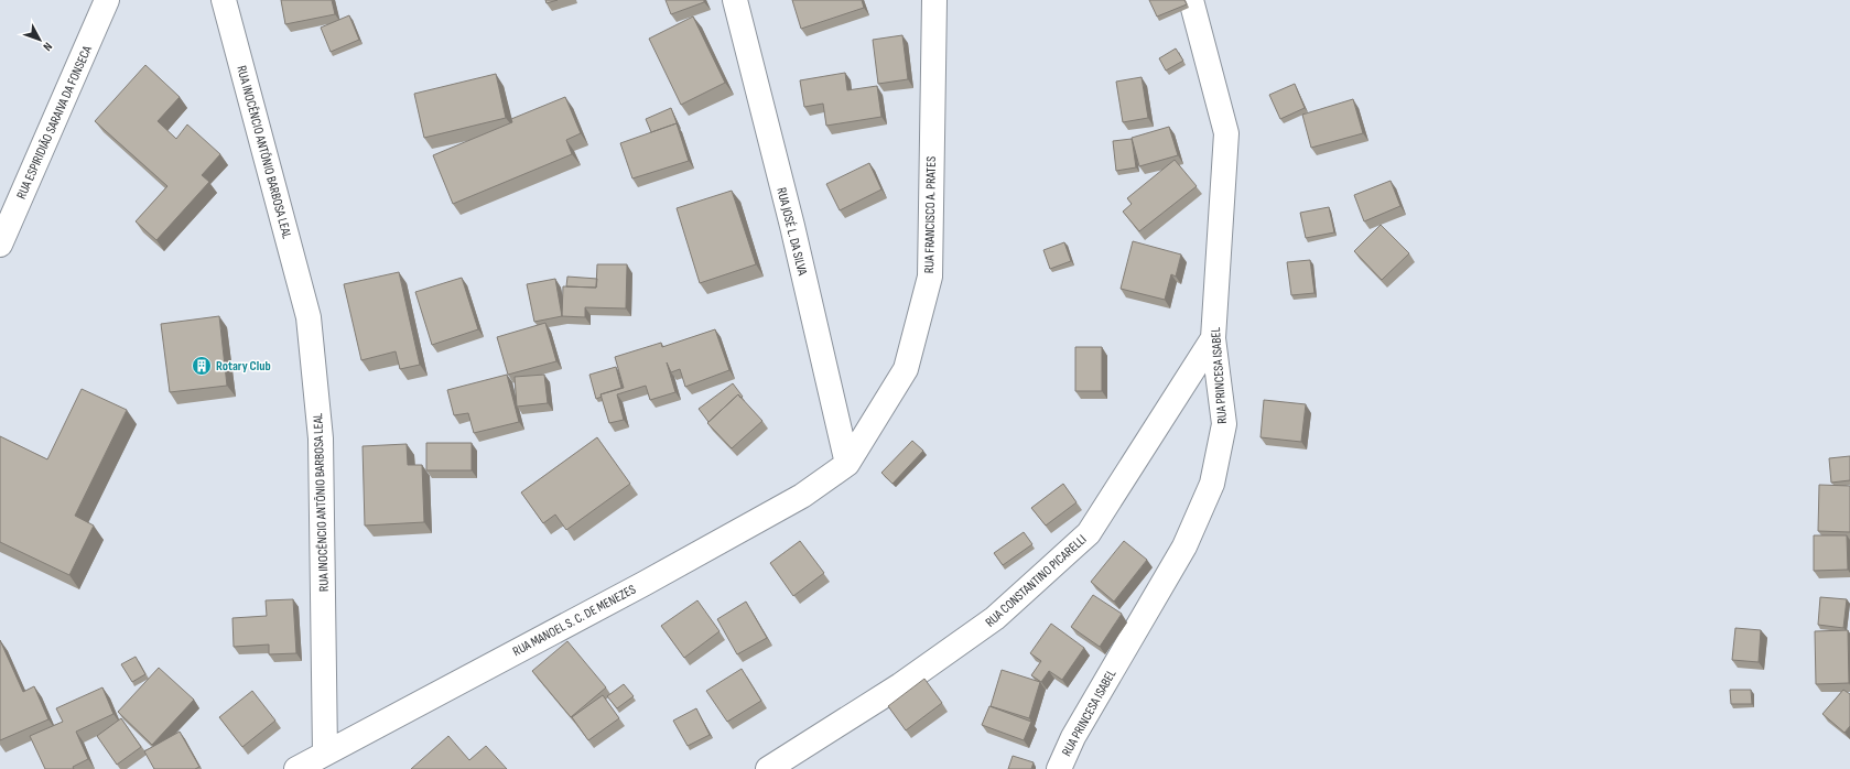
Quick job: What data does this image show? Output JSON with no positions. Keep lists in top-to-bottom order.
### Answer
{
  "streets": {
    "street": [
      "RUA ESPIRIDIÃO SARAIVA DA FONSECA",
      "RUA INOCÊNCIO ANTÔNIO BARBOSA LEAL",
      "RUA FRANCISCO A. PRATES",
      "RUA JOSÉ L. DA SILVA",
      "RUA PRINCESA ISABEL",
      "RUA CONSTANTINO PICARELLI",
      "RUA MANOEL S. C. DE MENEZES"
    ]
  },
  "crossings": [
    ["RUA INOCÊNCIO ANTÔNIO BARBOSA LEAL", "RUA MANOEL S. C. DE MENEZES"],
    ["RUA FRANCISCO A. PRATES", "RUA JOSÉ L. DA SILVA"],
    ["RUA FRANCISCO A. PRATES", "RUA MANOEL S. C. DE MENEZES"],
    ["RUA JOSÉ L. DA SILVA", "RUA MANOEL S. C. DE MENEZES"],
    ["RUA PRINCESA ISABEL", "RUA CONSTANTINO PICARELLI"]
  ],
  "places": {
    "building": ["Rotary Club"]
  },
  "north": "bottom right"
}
